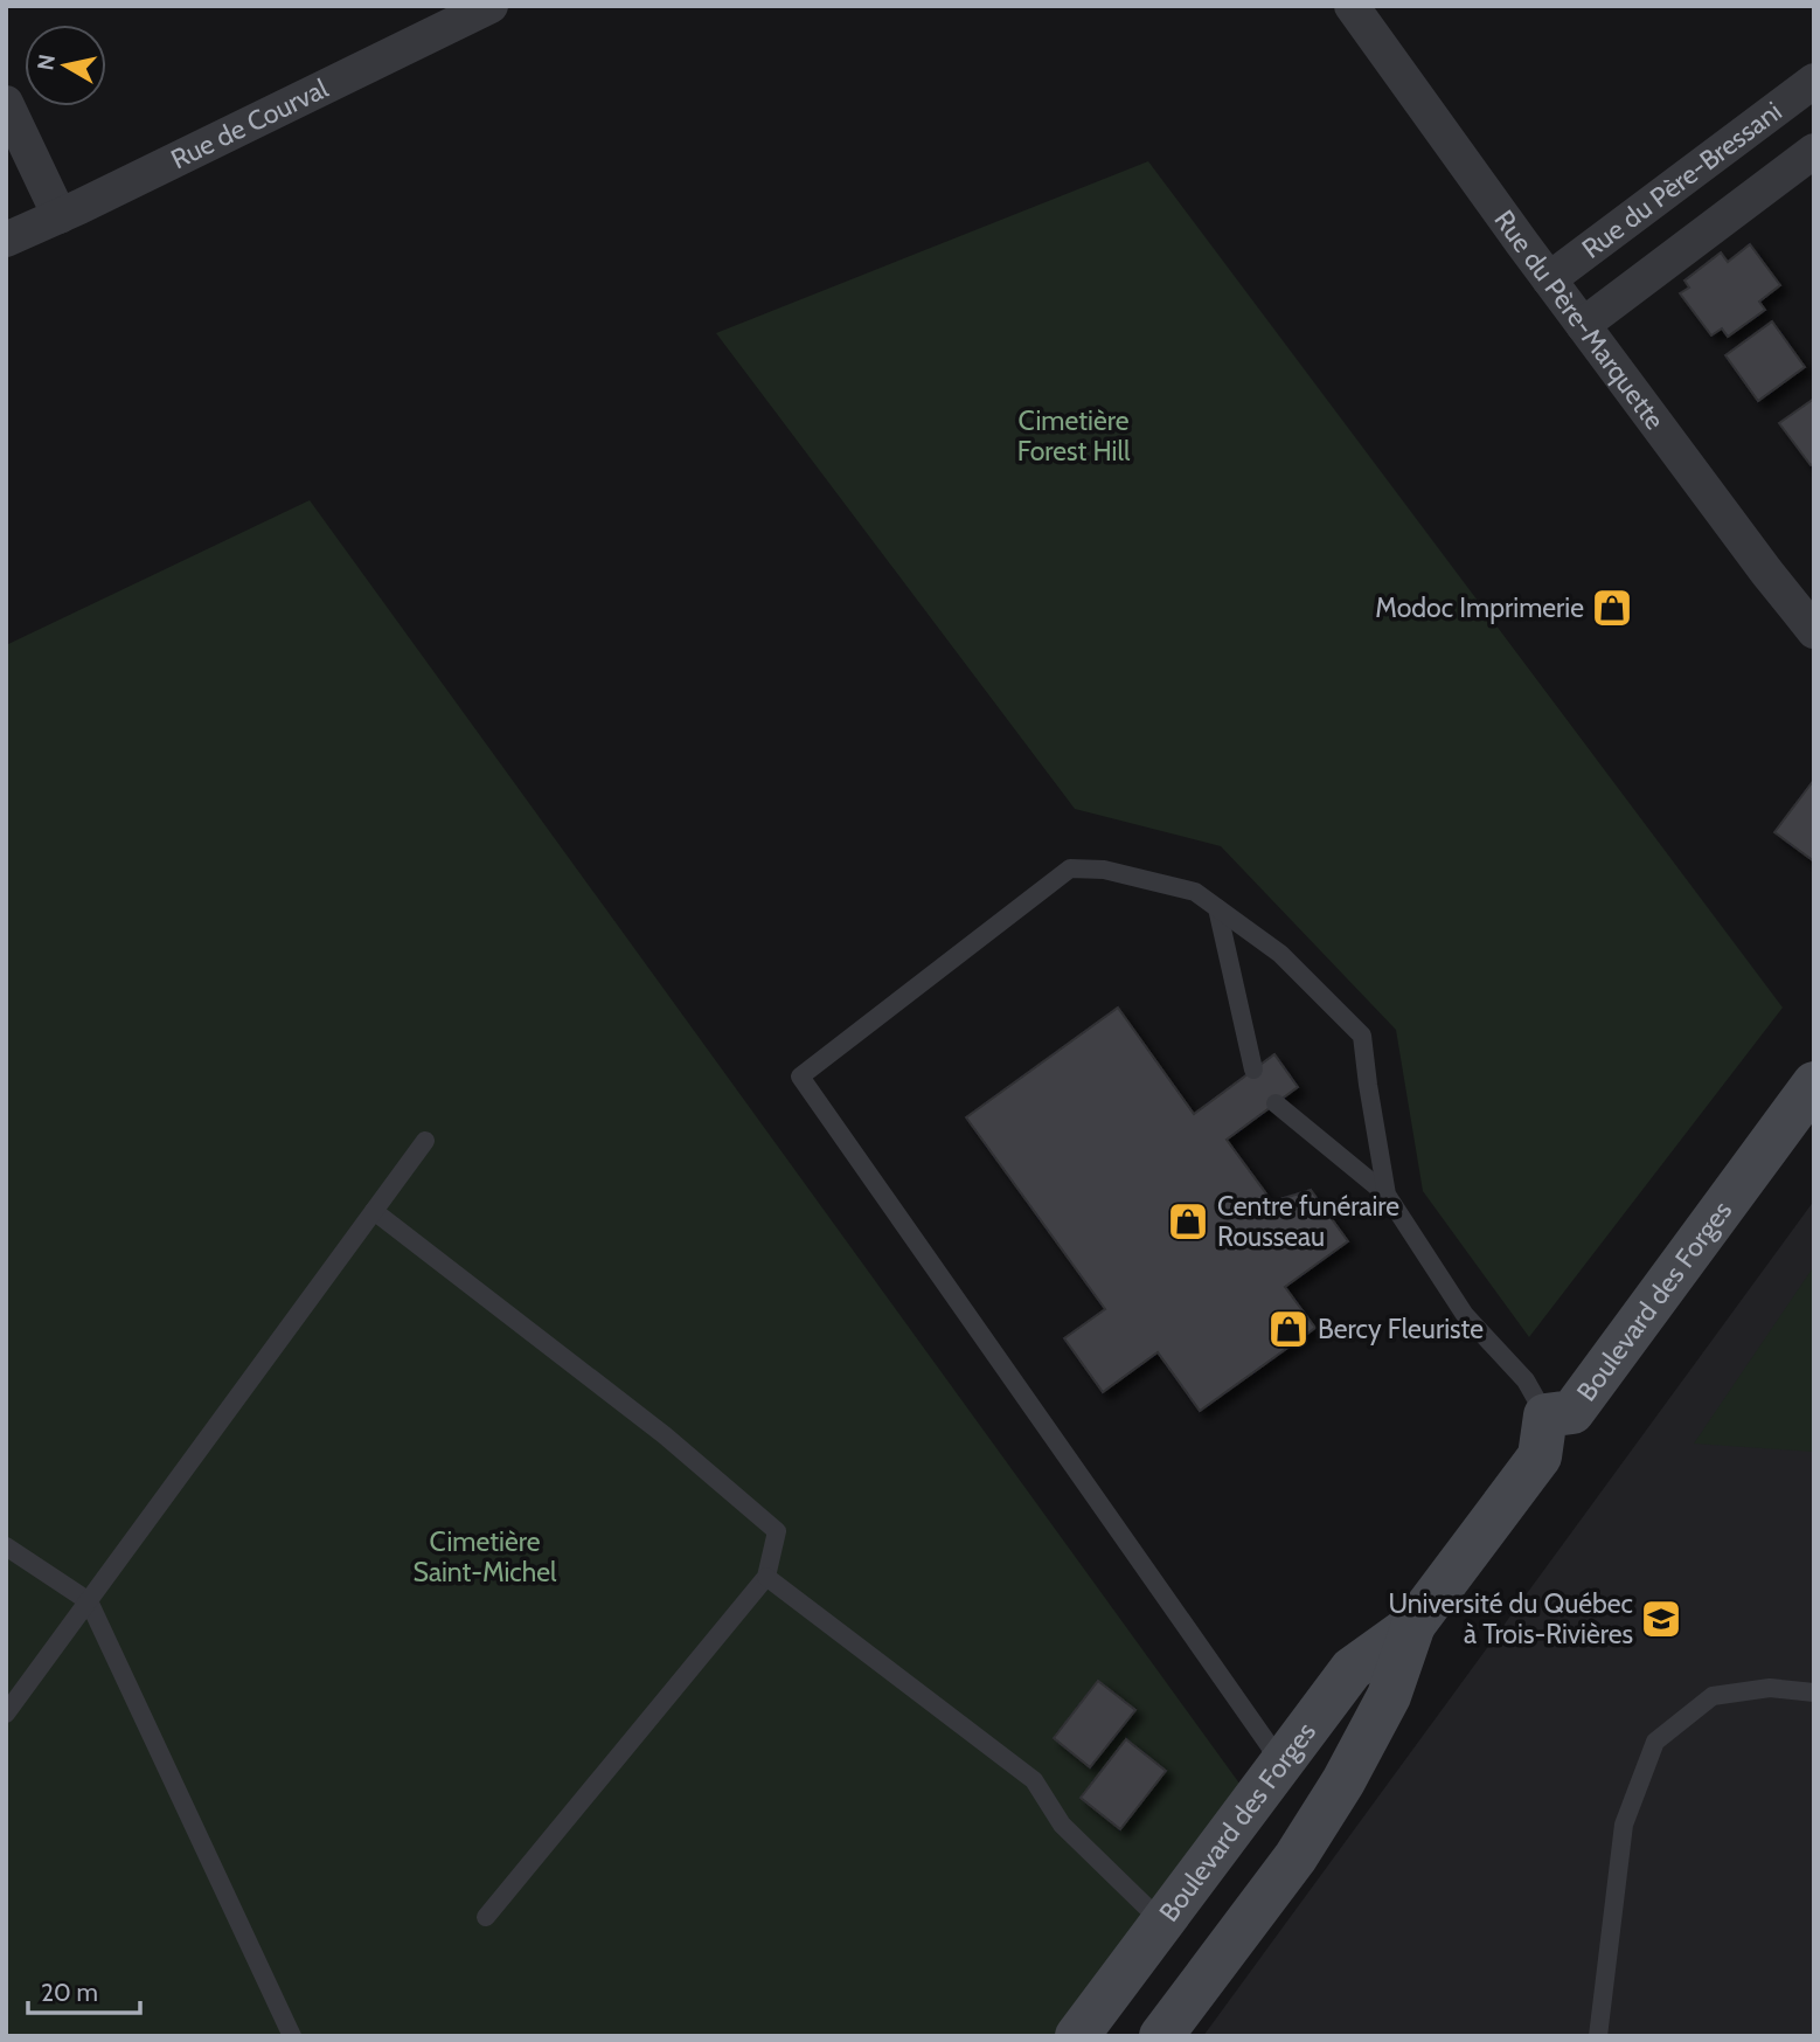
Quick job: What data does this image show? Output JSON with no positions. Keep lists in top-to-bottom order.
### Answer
{
  "streets": {
    "main road": ["Boulevard des Forges"],
    "street": ["Rue de Courval", "Rue du Père-Bressani", "Rue du Père-Marquette"]
  },
  "crossings": [
    ["Rue du Père-Bressani", "Rue du Père-Marquette"]
  ],
  "parks": ["Cimetière Forest Hill", "Cimetière Saint-Michel"],
  "places": {
    "shop": ["Modoc Imprimerie", "Centre funéraire Rousseau", "Bercy Fleuriste"],
    "school or university": ["Université du Québec à Trois-Rivières"]
  },
  "scale_bar": "20 m",
  "north": "left"
}
